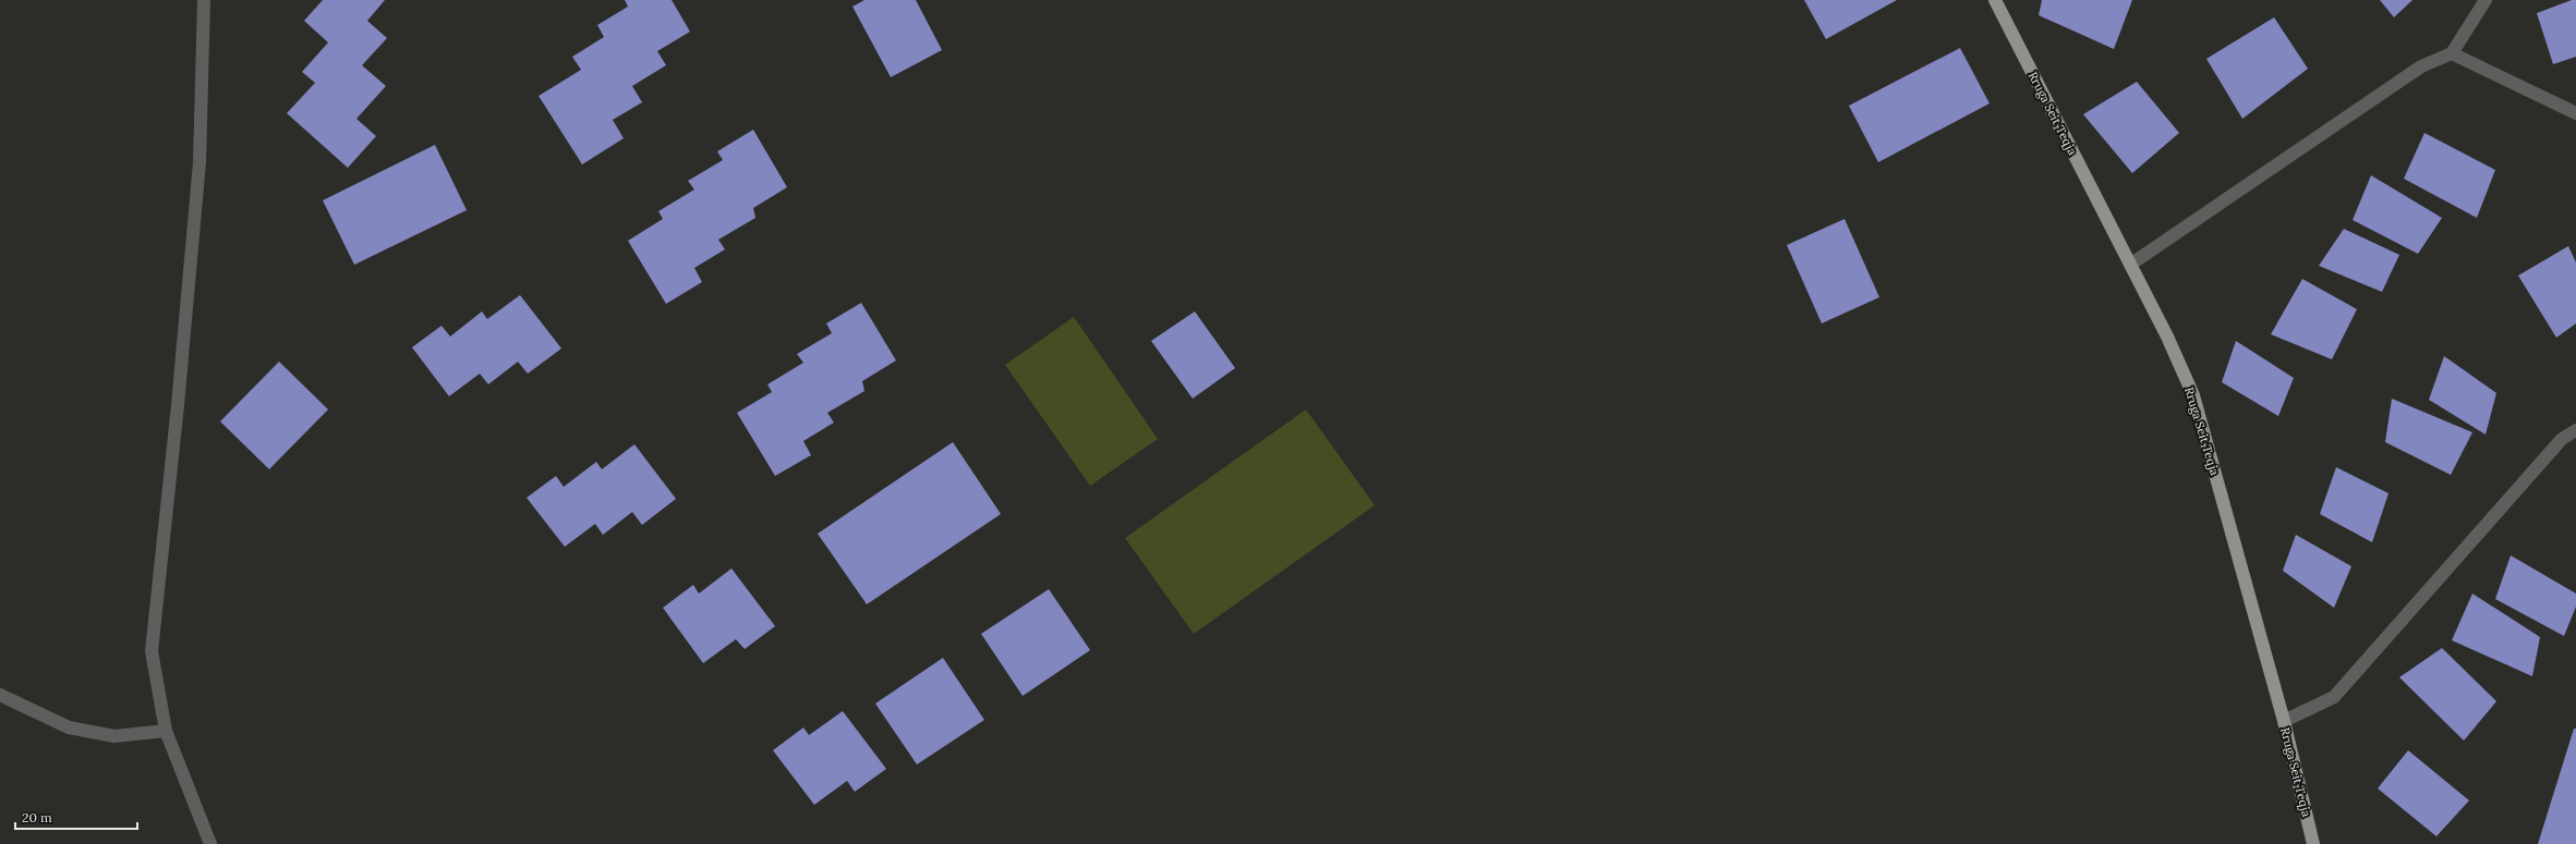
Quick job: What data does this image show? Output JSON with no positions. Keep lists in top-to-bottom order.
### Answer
{
  "streets": {
    "main road": ["Rruga Seit Teqja"]
  },
  "scale_bar": "20 m"
}
